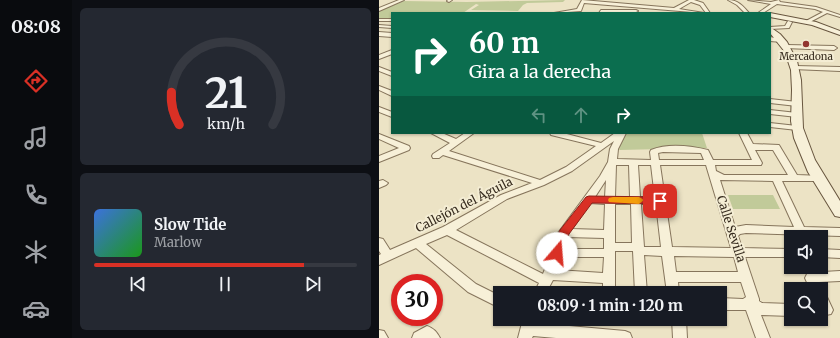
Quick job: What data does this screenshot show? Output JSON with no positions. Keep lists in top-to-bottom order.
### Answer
{
  "streets": {
    "street": ["Callejón del Águila", "Calle Sevilla"]
  },
  "places": ["Mercadona"],
  "page": {
    "tabs": "08:08",
    "turn": ["60 m", "Gira a la derecha"],
    "song": ["Slow Tide", "Marlow"],
    "limit": "30",
    "trip": "08:09 · 1 min · 120 m",
    "gauge": ["21", "km/h"]
  }
}
